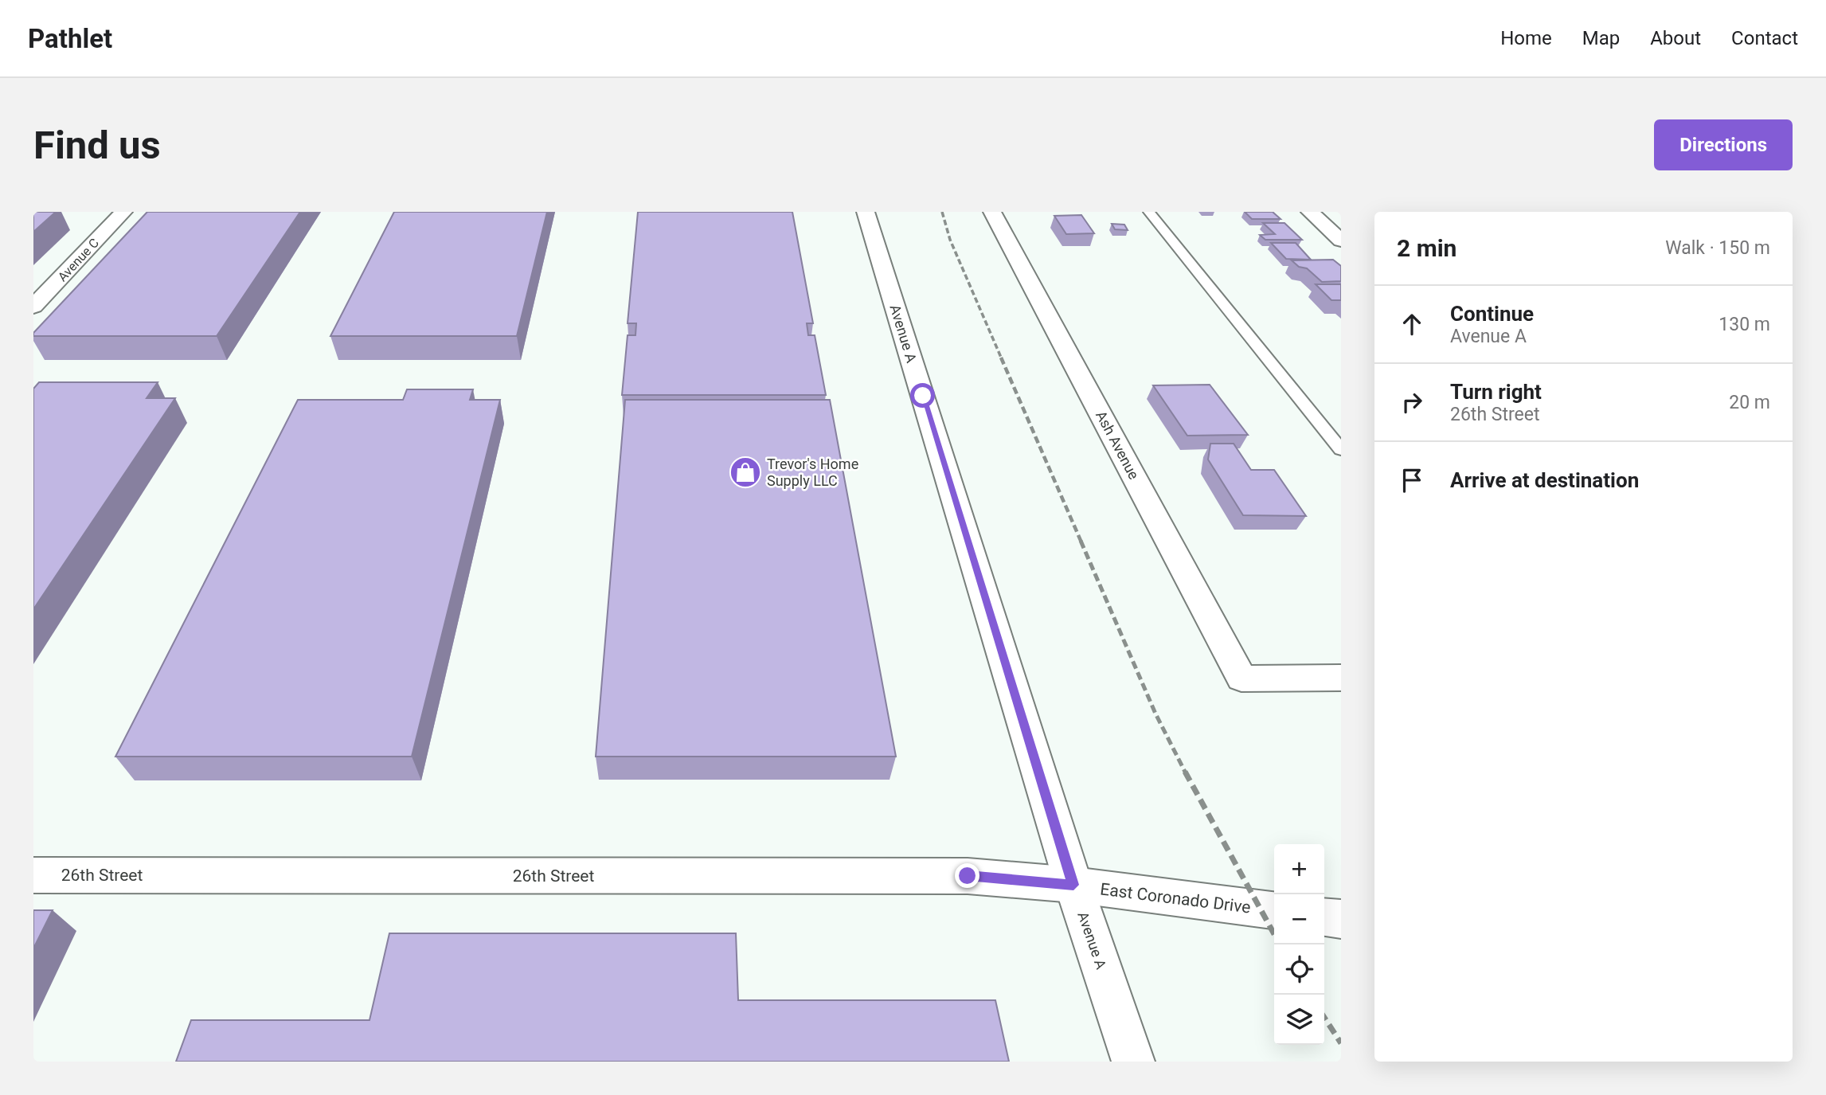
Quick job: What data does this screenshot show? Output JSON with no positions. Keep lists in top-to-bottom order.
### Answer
{
  "streets": {
    "street": [
      "Avenue C",
      "Avenue A",
      "Ash Avenue",
      "26th Street",
      "East Coronado Drive"
    ]
  },
  "crossings": [
    ["Avenue A", "26th Street"],
    ["Avenue A", "East Coronado Drive"],
    ["26th Street", "East Coronado Drive"]
  ],
  "places": {
    "shop": ["Trevor's Home Supply LLC"]
  },
  "page": {
    "header": "Pathlet",
    "nav": [
      "Home",
      "Map",
      "About",
      "Contact"
    ],
    "buttons": "Directions",
    "title": "Find us",
    "heading": ["2 min", "Walk · 150 m"],
    "list": [
      ["Continue", "Avenue A", "130 m"],
      ["Turn right", "26th Street", "20 m"],
      "Arrive at destination"
    ],
    "map_buttons": ["+", "−"]
  }
}
